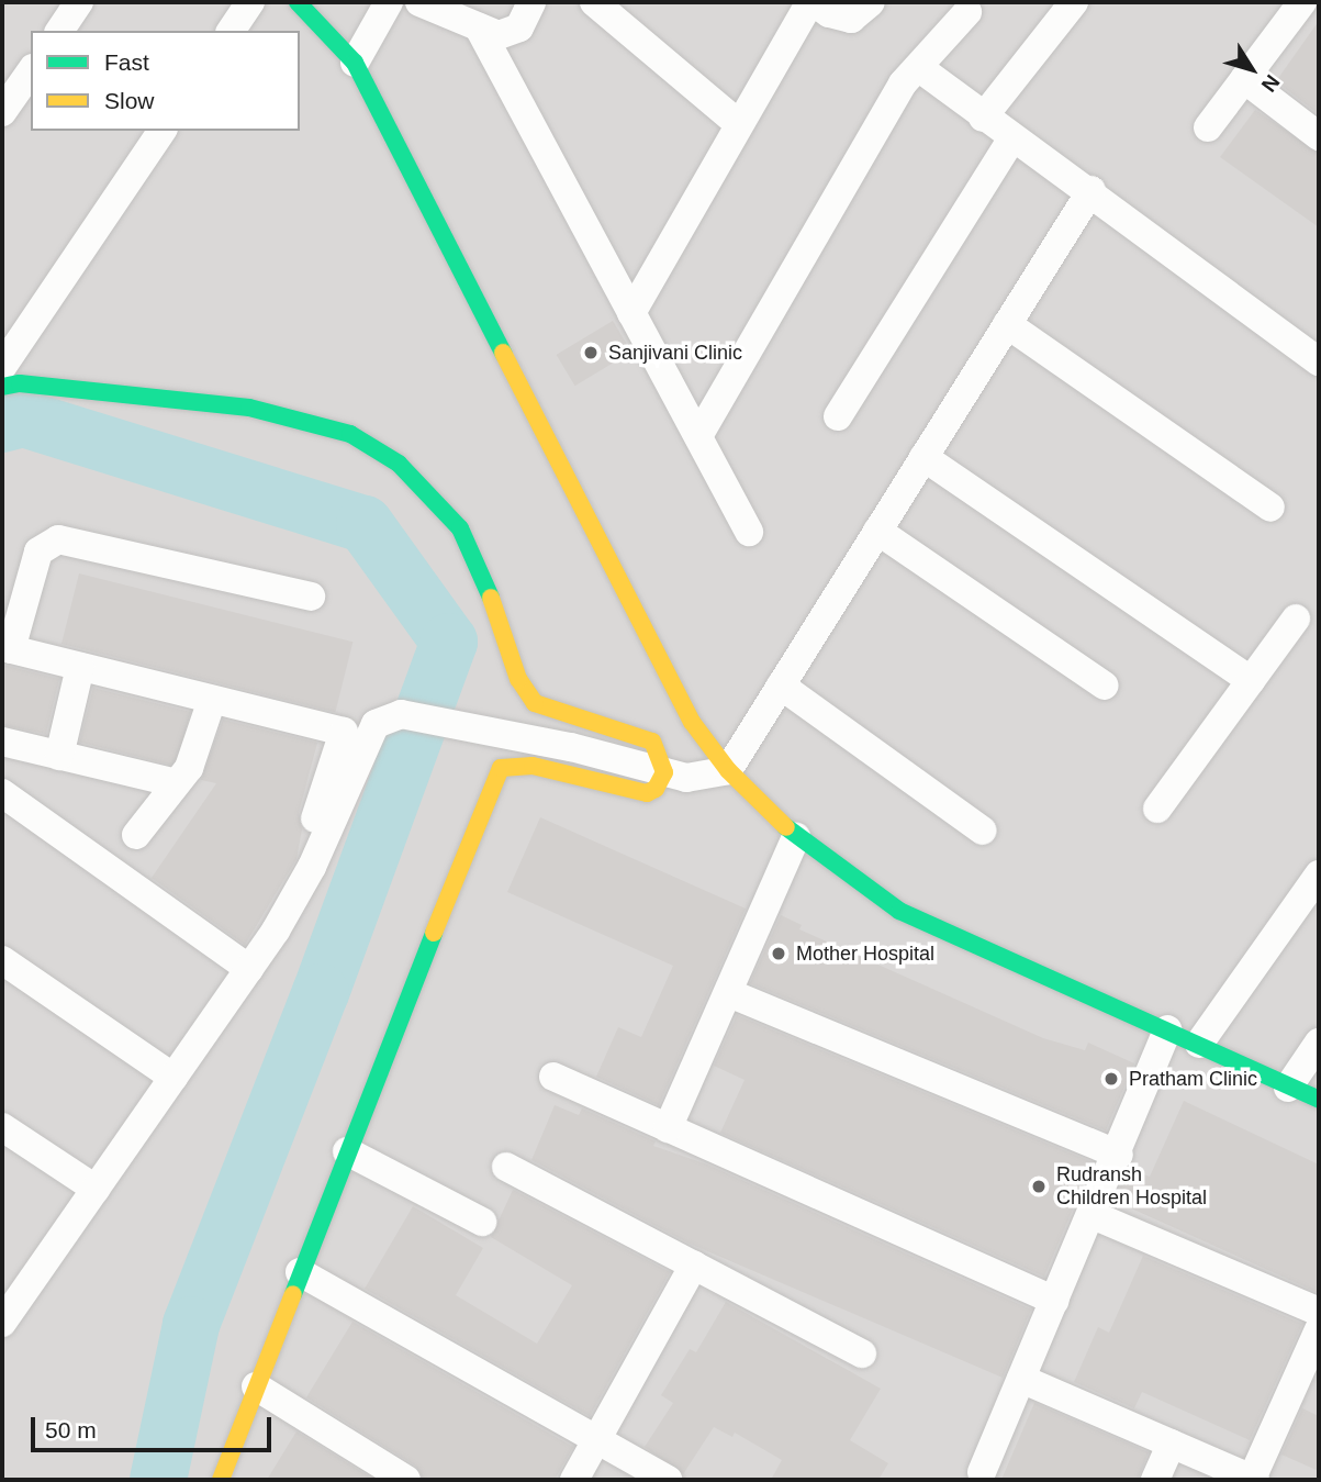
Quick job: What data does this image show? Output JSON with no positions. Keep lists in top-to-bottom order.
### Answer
{
  "places": [
    "Sanjivani Clinic",
    "Mother Hospital",
    "Pratham Clinic",
    "Rudransh Children Hospital"
  ],
  "legend": ["Fast", "Slow"],
  "scale_bar": "50 m",
  "north": "bottom right"
}
